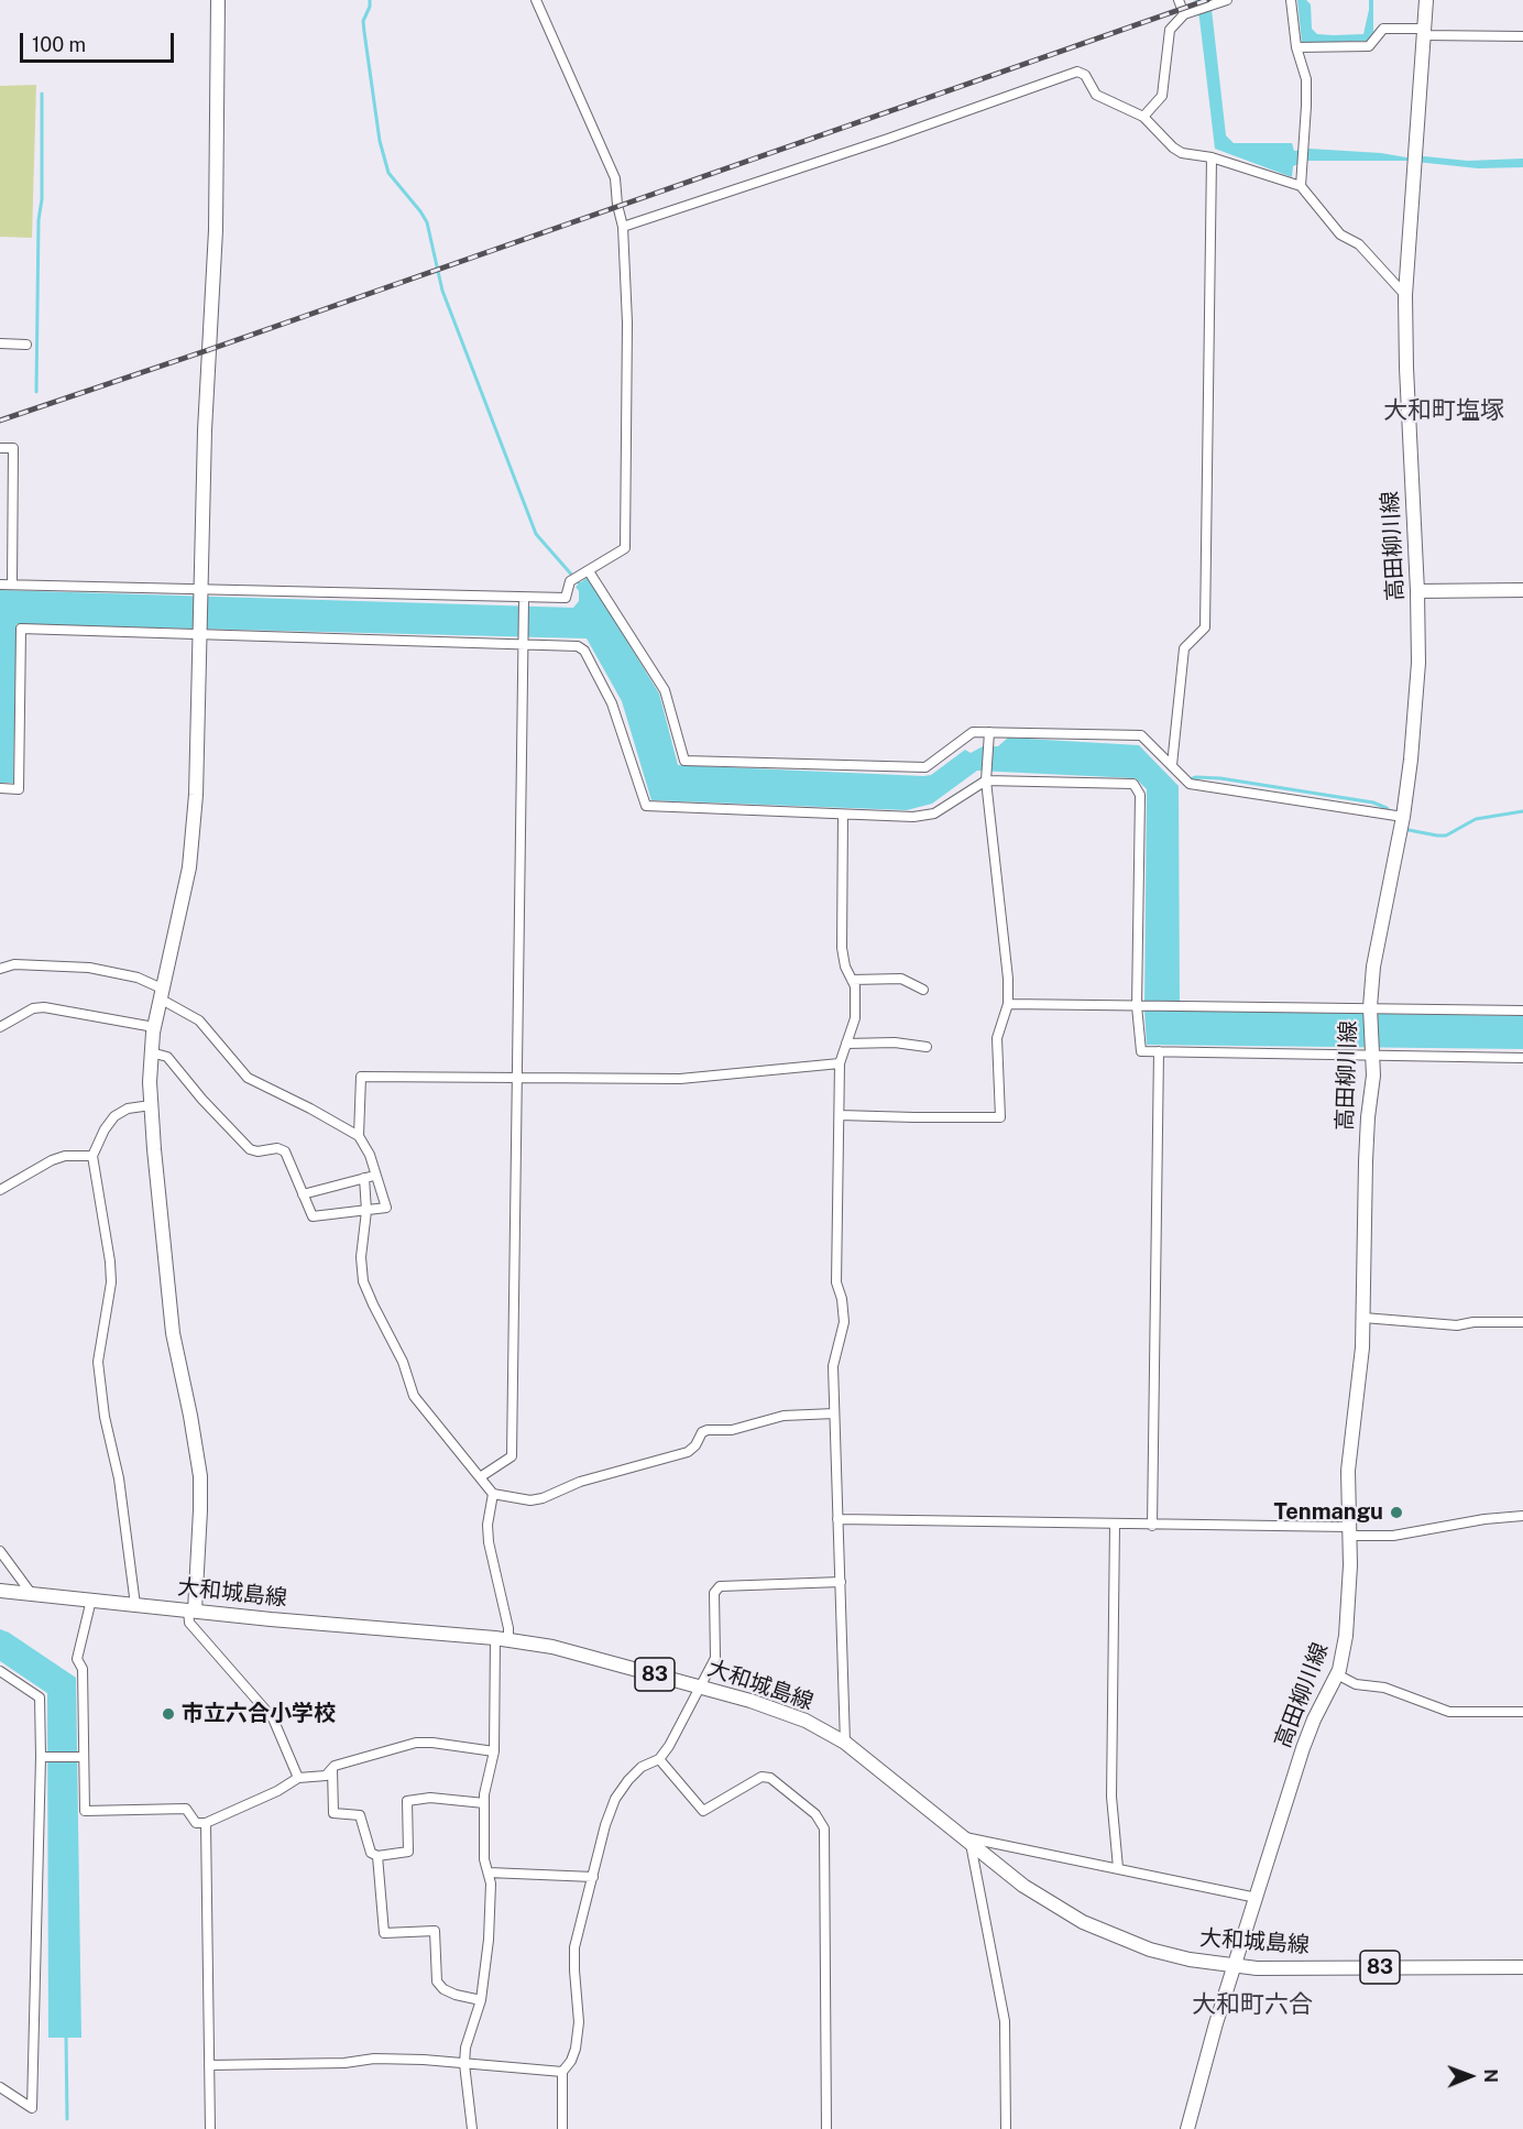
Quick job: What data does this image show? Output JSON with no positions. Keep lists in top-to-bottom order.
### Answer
{
  "streets": {
    "main road": ["高田柳川線", "大和城島線", "83"]
  },
  "crossings": [
    ["高田柳川線", "大和城島線"]
  ],
  "districts": ["大和町塩塚", "大和町六合"],
  "places": ["Tenmangu", "市立六合小学校"],
  "scale_bar": "100 m",
  "north": "right"
}
